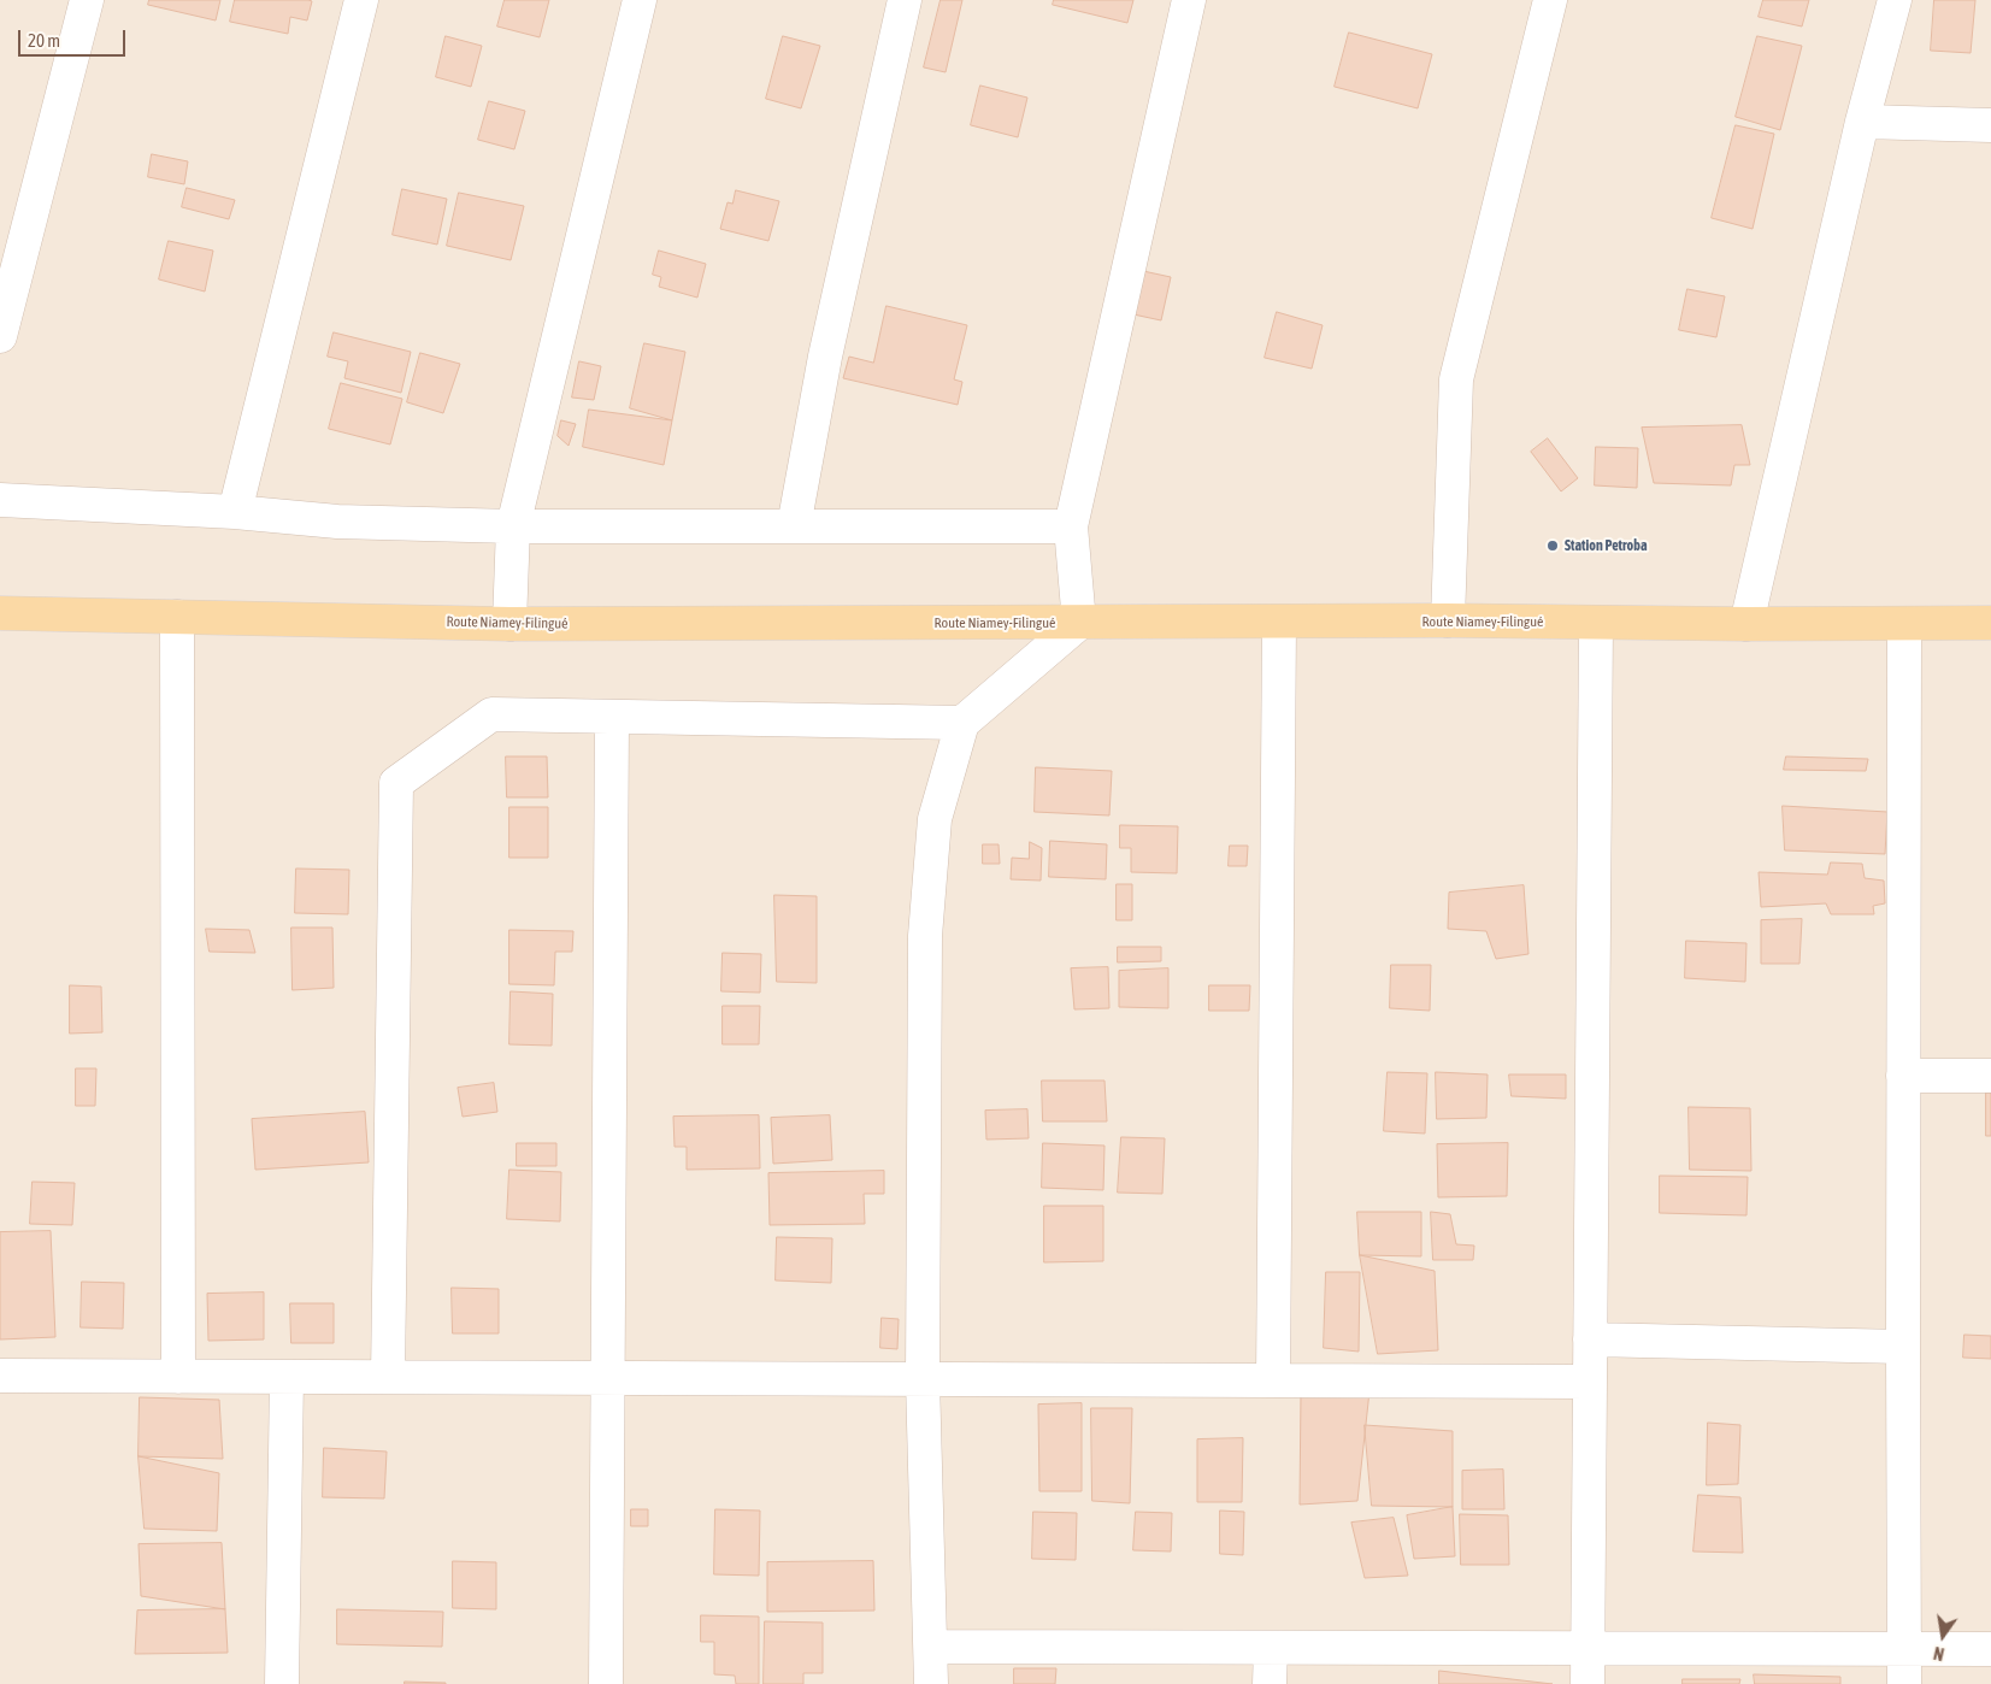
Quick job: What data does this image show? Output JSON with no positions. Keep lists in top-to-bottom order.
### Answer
{
  "streets": {
    "main road": ["Route Niamey-Filingué"]
  },
  "places": ["Station Petroba"],
  "scale_bar": "20 m",
  "north": "bottom"
}
